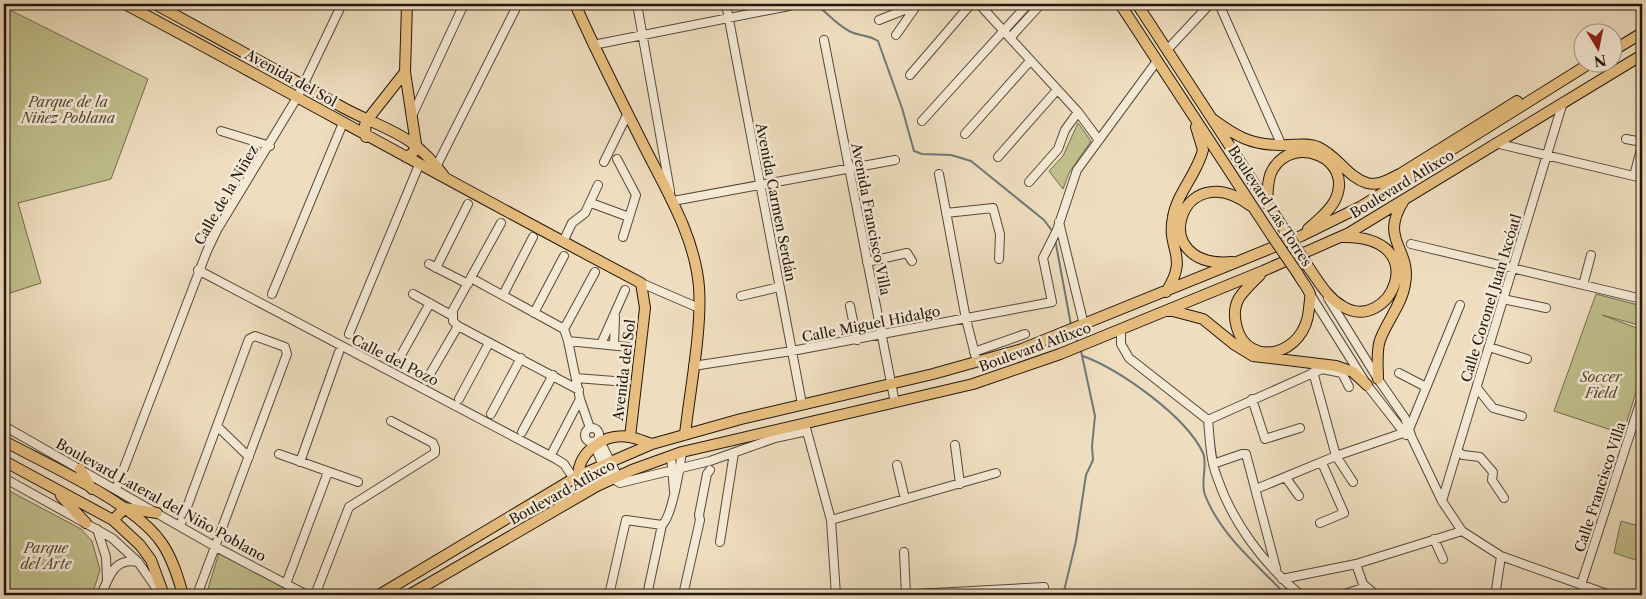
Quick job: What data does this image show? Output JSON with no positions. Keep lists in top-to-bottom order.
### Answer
{
  "streets": {
    "main road": ["Avenida del Sol", "Boulevard Atlixco", "Boulevard Las Torres"],
    "street": [
      "Calle de la Niñez",
      "Avenida Carmen Serdán",
      "Avenida Francisco Villa",
      "Calle Coronel Juan Ixcóatl",
      "Calle Miguel Hidalgo",
      "Calle del Pozo",
      "Calle Francisco Villa",
      "Boulevard Lateral del Niño Poblano"
    ]
  },
  "crossings": [
    ["Avenida del Sol", "Boulevard Atlixco"],
    ["Avenida del Sol", "Calle de la Niñez"],
    ["Boulevard Atlixco", "Avenida Carmen Serdán"],
    ["Boulevard Atlixco", "Avenida Francisco Villa"],
    ["Boulevard Atlixco", "Calle Coronel Juan Ixcóatl"],
    ["Boulevard Atlixco", "Calle del Pozo"],
    ["Calle de la Niñez", "Calle del Pozo"],
    ["Calle de la Niñez", "Boulevard Lateral del Niño Poblano"],
    ["Avenida Carmen Serdán", "Calle Miguel Hidalgo"],
    ["Avenida Francisco Villa", "Calle Miguel Hidalgo"]
  ],
  "parks": ["Parque de la Niñez Poblana", "Soccer Field", "Parque del Arte"],
  "north": "bottom"
}
